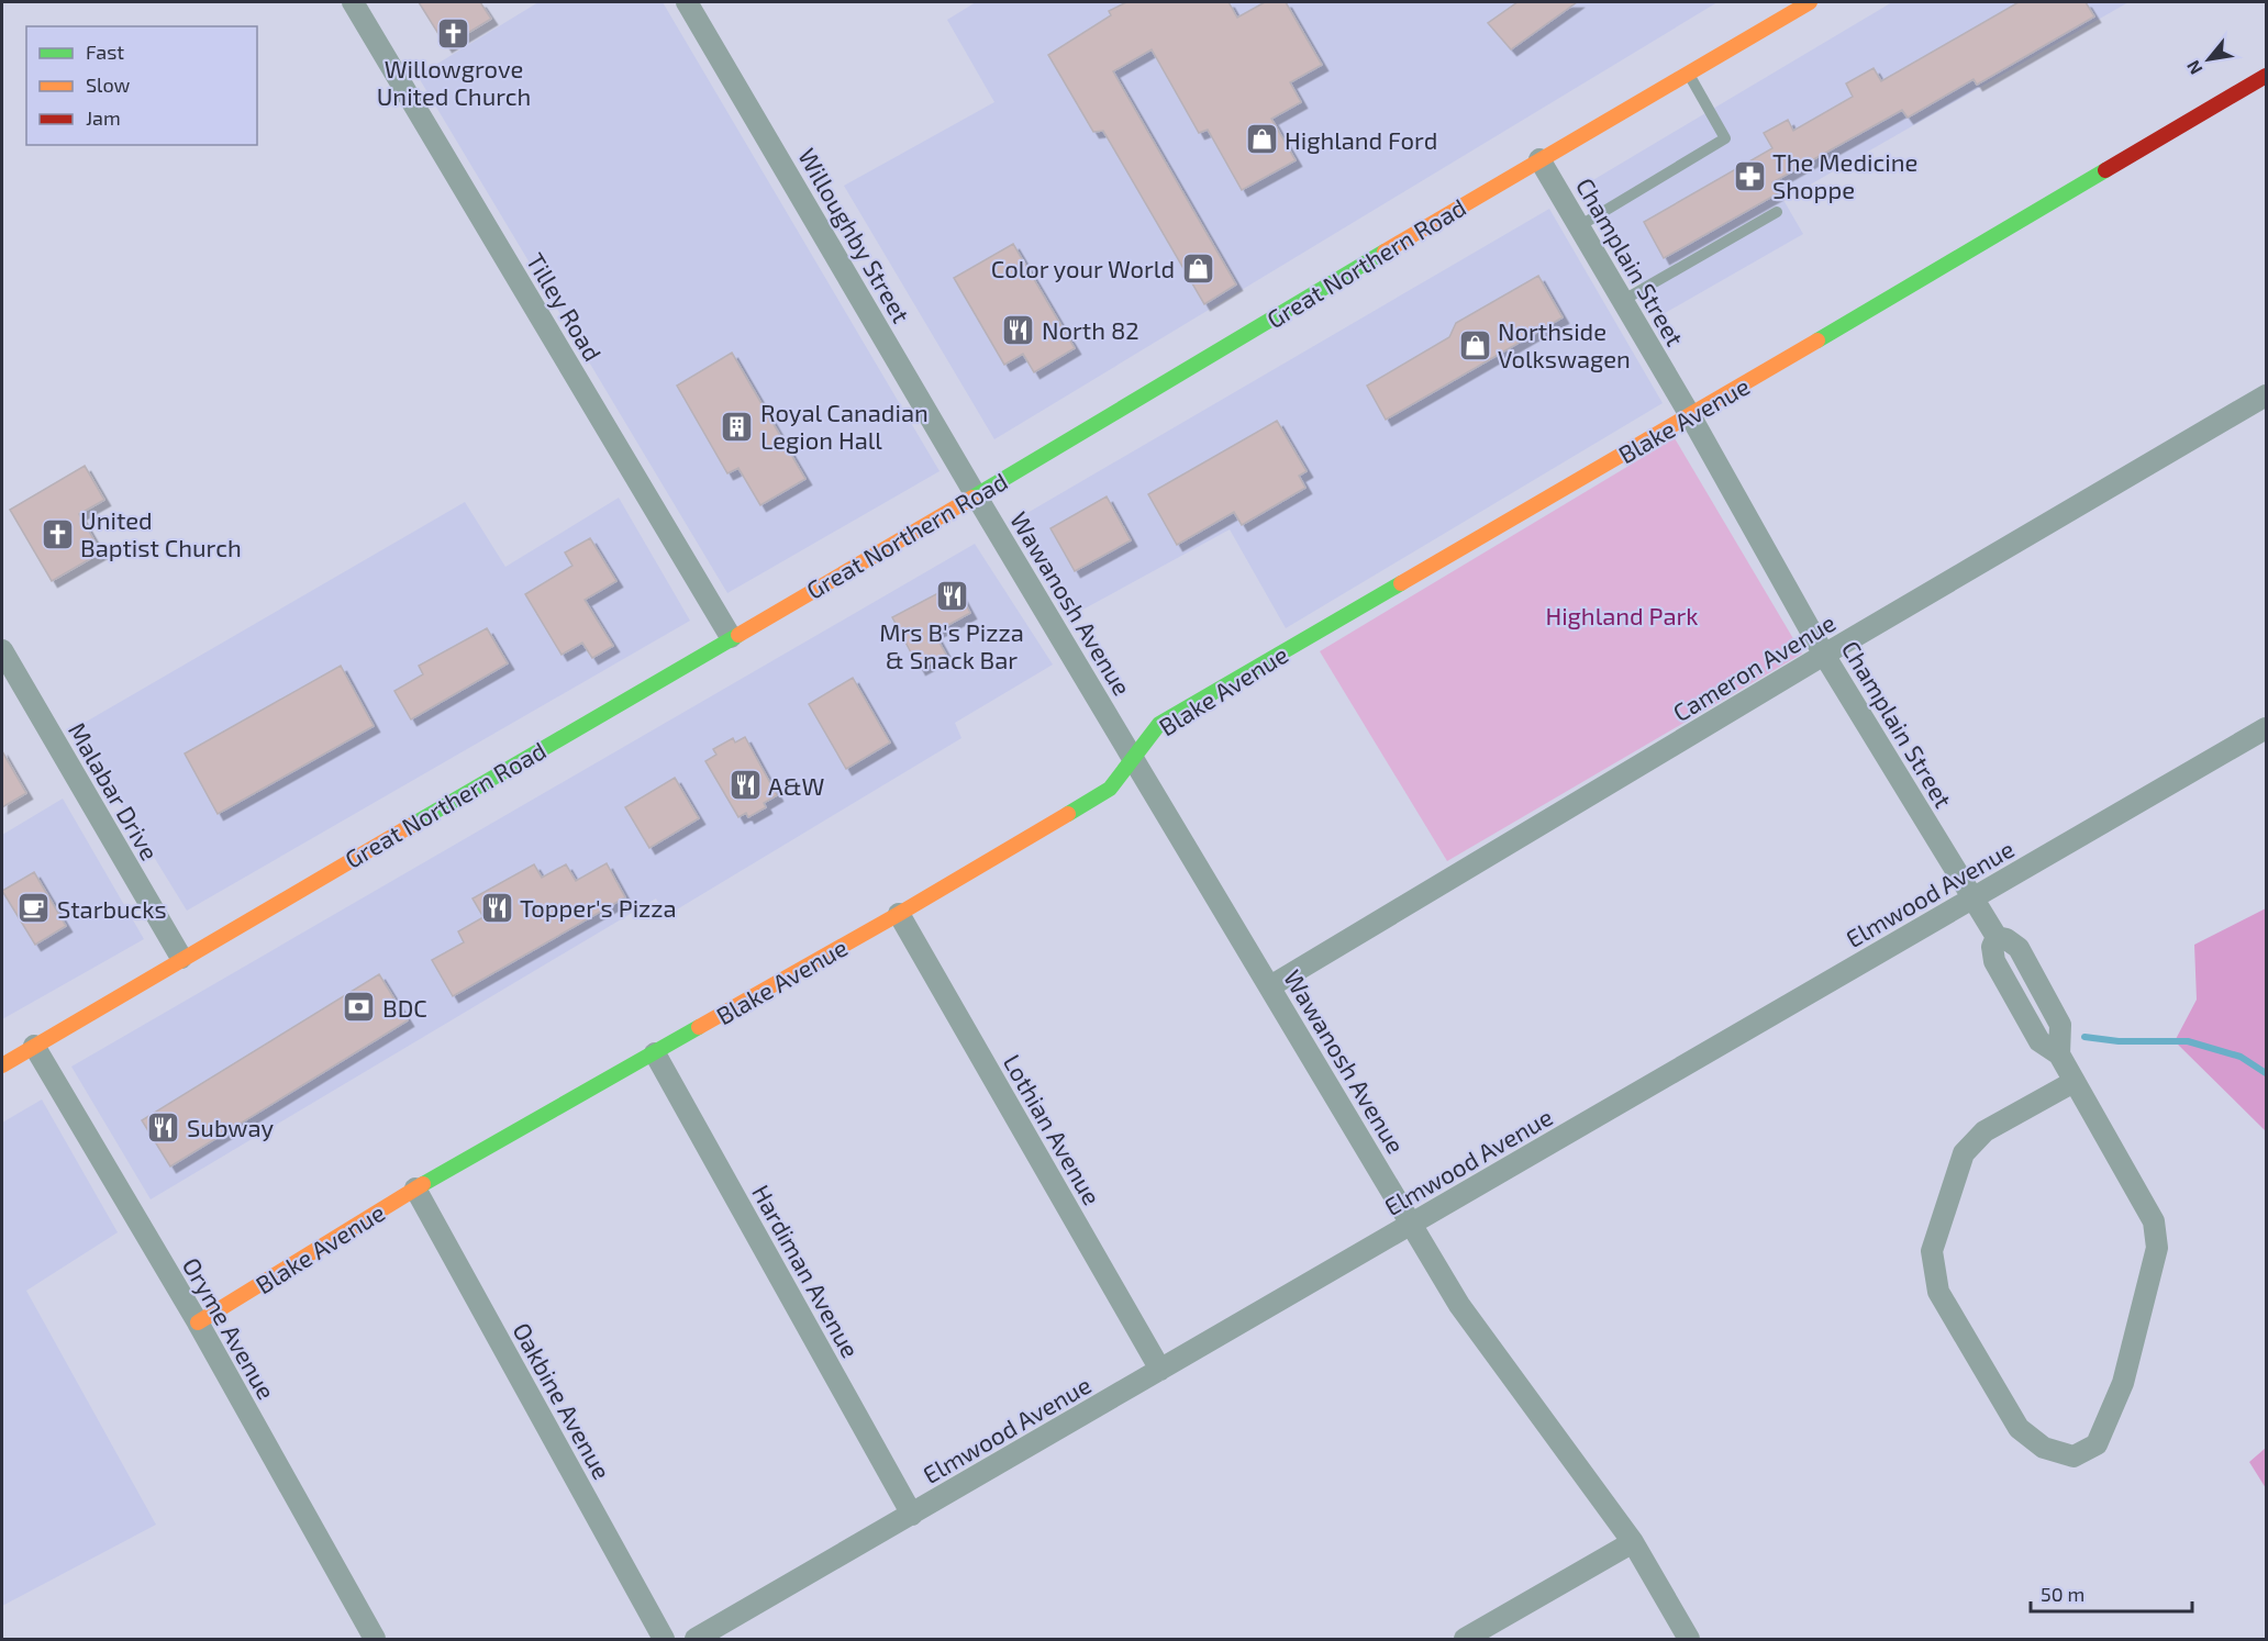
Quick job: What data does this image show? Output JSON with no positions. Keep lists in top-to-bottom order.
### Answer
{
  "streets": {
    "street": [
      "Willoughby Street",
      "Champlain Street",
      "Great Northern Road",
      "Tilley Road",
      "Blake Avenue",
      "Wawanosh Avenue",
      "Cameron Avenue",
      "Malabar Drive",
      "Elmwood Avenue",
      "Lothian Avenue",
      "Hardiman Avenue",
      "Oryme Avenue",
      "Oakbine Avenue"
    ]
  },
  "crossings": [
    ["Willoughby Street", "Great Northern Road"],
    ["Willoughby Street", "Wawanosh Avenue"],
    ["Champlain Street", "Great Northern Road"],
    ["Champlain Street", "Blake Avenue"],
    ["Champlain Street", "Cameron Avenue"],
    ["Champlain Street", "Elmwood Avenue"],
    ["Great Northern Road", "Tilley Road"],
    ["Great Northern Road", "Wawanosh Avenue"],
    ["Great Northern Road", "Malabar Drive"],
    ["Great Northern Road", "Oryme Avenue"],
    ["Blake Avenue", "Wawanosh Avenue"],
    ["Blake Avenue", "Lothian Avenue"],
    ["Blake Avenue", "Hardiman Avenue"],
    ["Blake Avenue", "Oryme Avenue"],
    ["Blake Avenue", "Oakbine Avenue"],
    ["Wawanosh Avenue", "Cameron Avenue"],
    ["Wawanosh Avenue", "Elmwood Avenue"],
    ["Elmwood Avenue", "Lothian Avenue"],
    ["Elmwood Avenue", "Hardiman Avenue"]
  ],
  "parks": ["Highland Park"],
  "places": {
    "church": ["Willowgrove United Church", "United Baptist Church"],
    "shop": ["Highland Ford", "Color your World", "Northside Volkswagen"],
    "pharmacy": ["The Medicine Shoppe"],
    "restaurant": [
      "North 82",
      "Mrs B's Pizza & Snack Bar",
      "A&W",
      "Topper's Pizza",
      "Subway"
    ],
    "building": ["Royal Canadian Legion Hall"],
    "cafe": ["Starbucks"],
    "bank": ["BDC"]
  },
  "legend": ["Fast", "Slow", "Jam"],
  "scale_bar": "50 m",
  "north": "bottom left"
}
